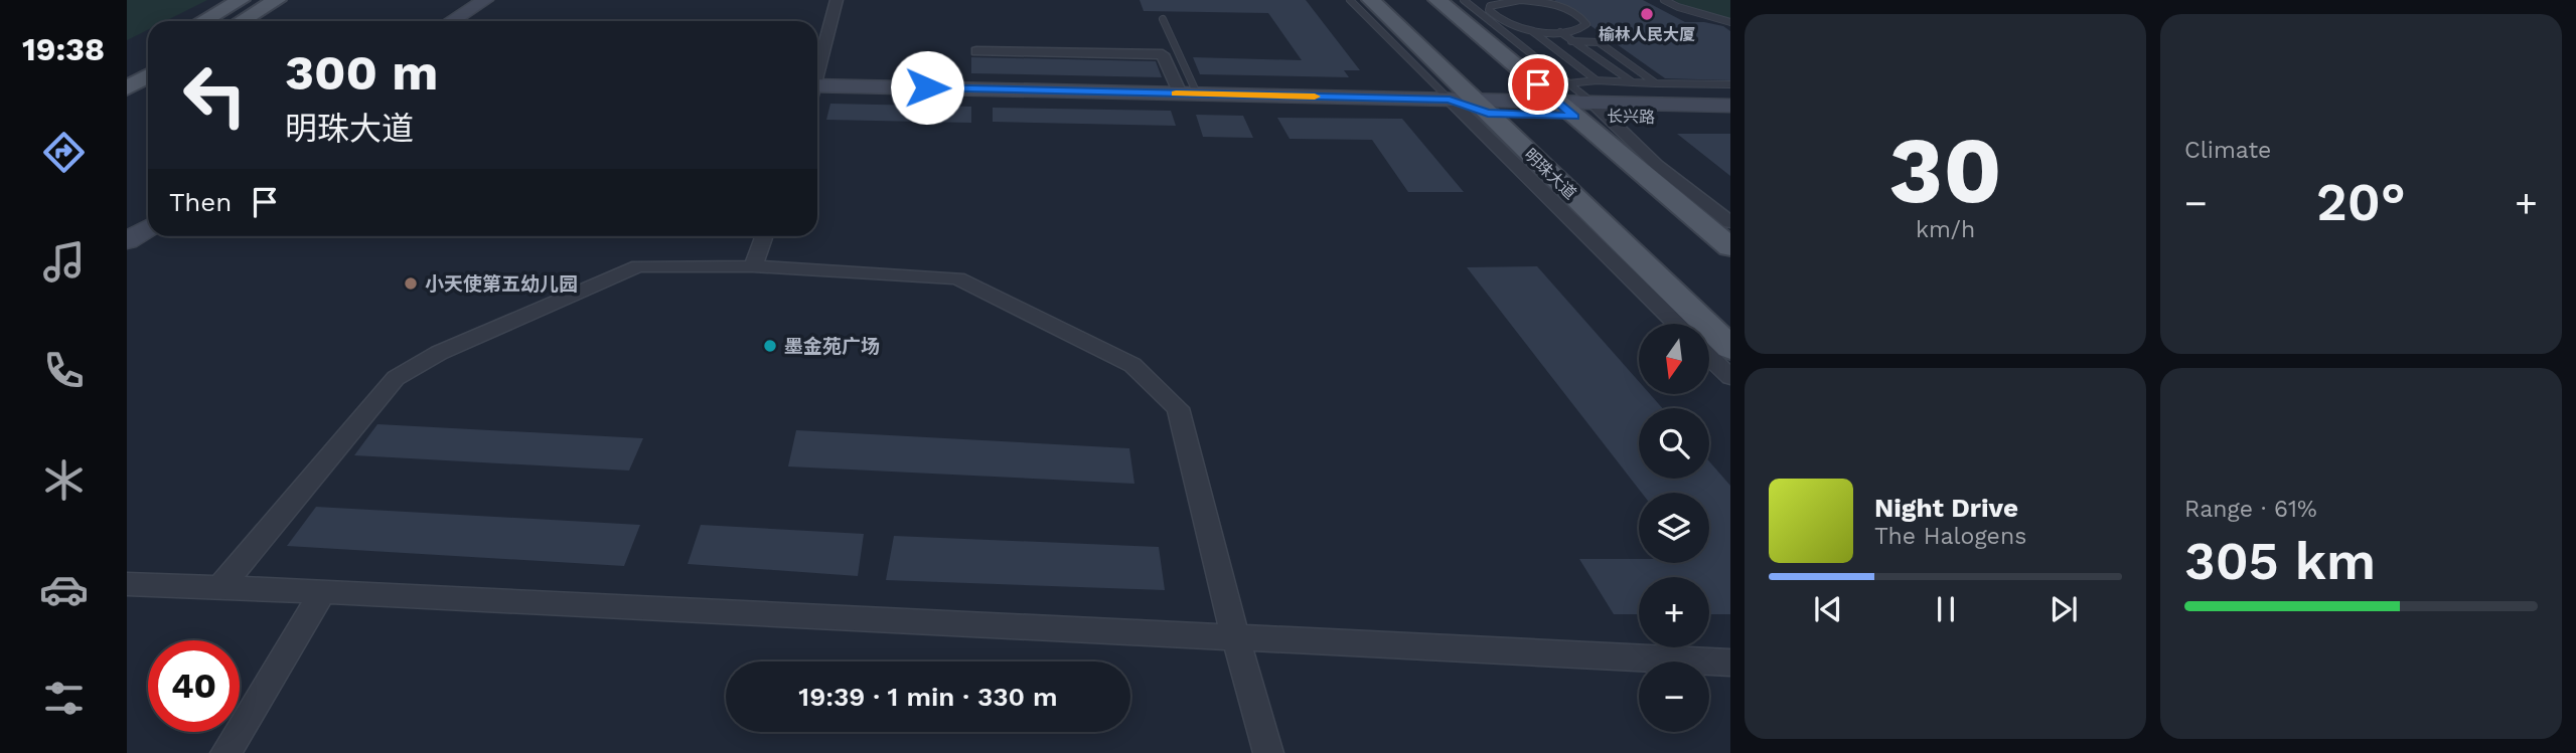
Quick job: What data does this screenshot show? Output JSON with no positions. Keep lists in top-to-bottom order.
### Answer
{
  "streets": {
    "main road": ["明珠大道"],
    "street": ["长兴路"]
  },
  "crossings": [
    ["长兴路", "明珠大道"]
  ],
  "places": ["榆林人民大厦", "小天使第五幼儿园", "墨金苑广场"],
  "north": "bottom",
  "page": {
    "tabs": "19:38",
    "tile": [
      ["30", "km/h"],
      "Climate",
      ["Range · 61%", "305 km"]
    ],
    "turn": ["300 m", "明珠大道"],
    "then": "Then",
    "heat": ["−", "20°", "+"],
    "map_buttons": ["+", "−"],
    "song": ["Night Drive", "The Halogens"],
    "limit": "40",
    "trip": "19:39 · 1 min · 330 m"
  }
}
